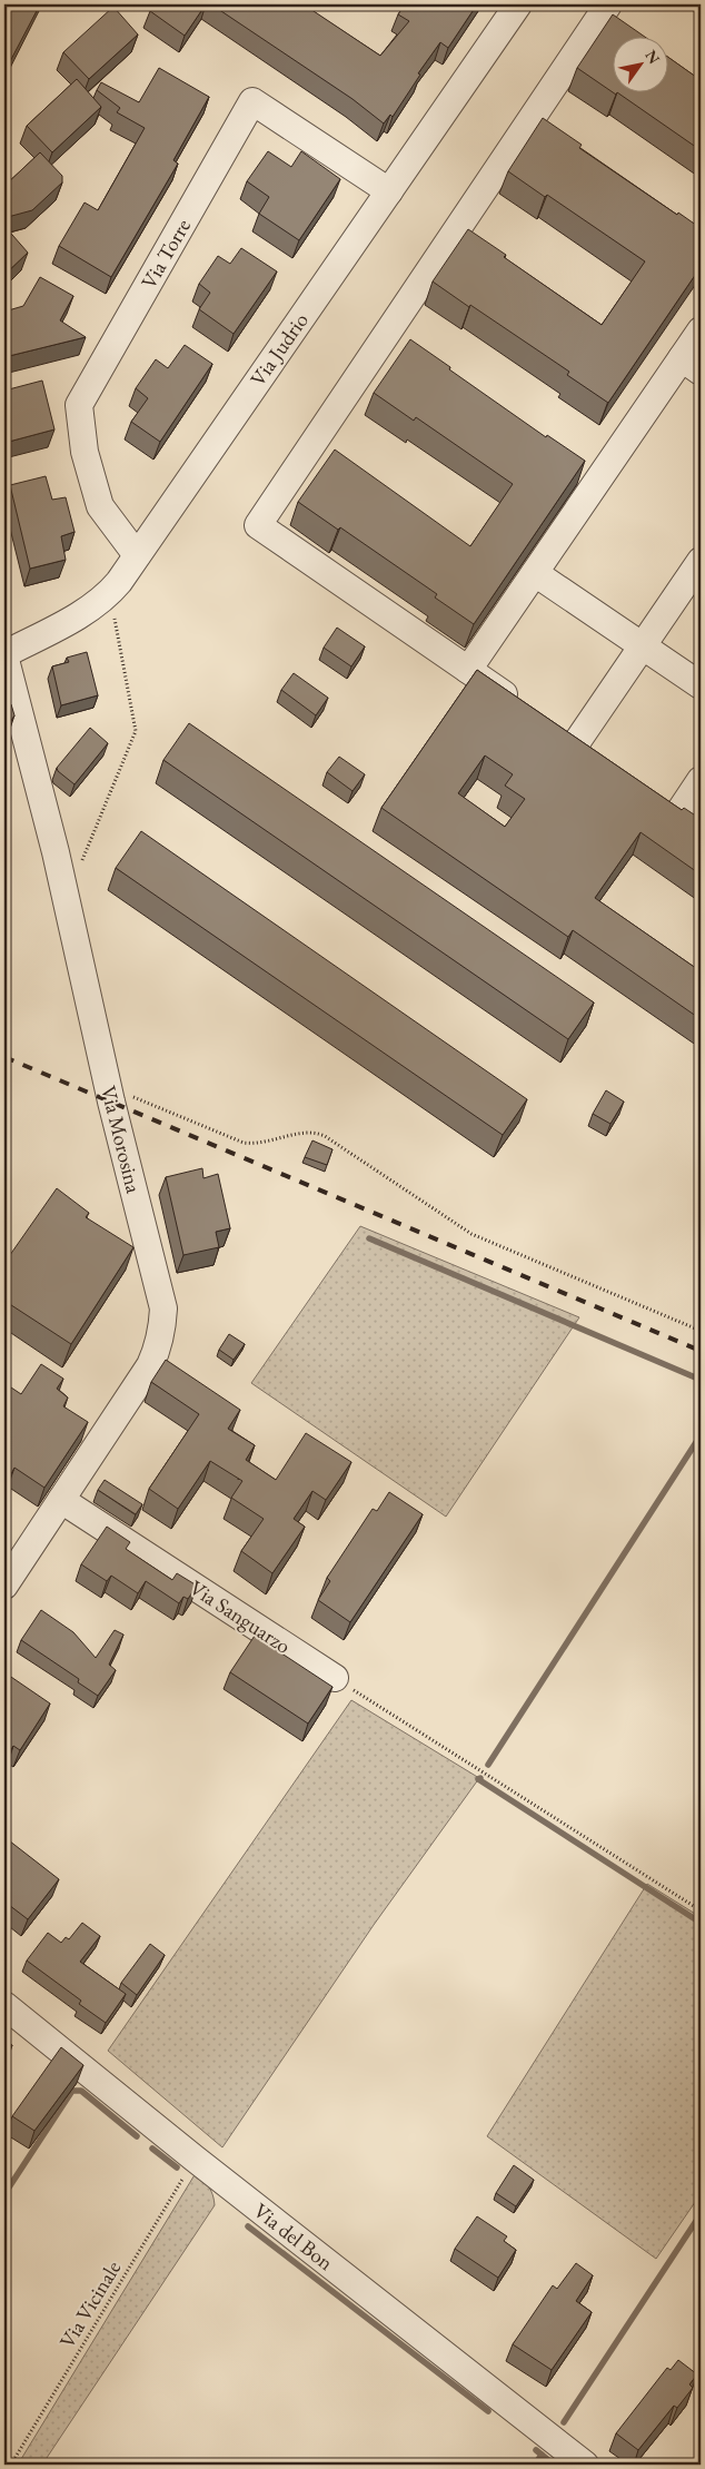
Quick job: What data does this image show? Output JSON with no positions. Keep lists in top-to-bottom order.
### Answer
{
  "streets": {
    "street": [
      "Via Torre",
      "Via Judrio",
      "Via Morosina",
      "Via Sanguarzo",
      "Via del Bon"
    ],
    "path": ["Via Vicinale"]
  },
  "crossings": [
    ["Via Torre", "Via Judrio"],
    ["Via Judrio", "Via Morosina"],
    ["Via Morosina", "Via Sanguarzo"],
    ["Via del Bon", "Via Vicinale"]
  ],
  "north": "top right"
}
